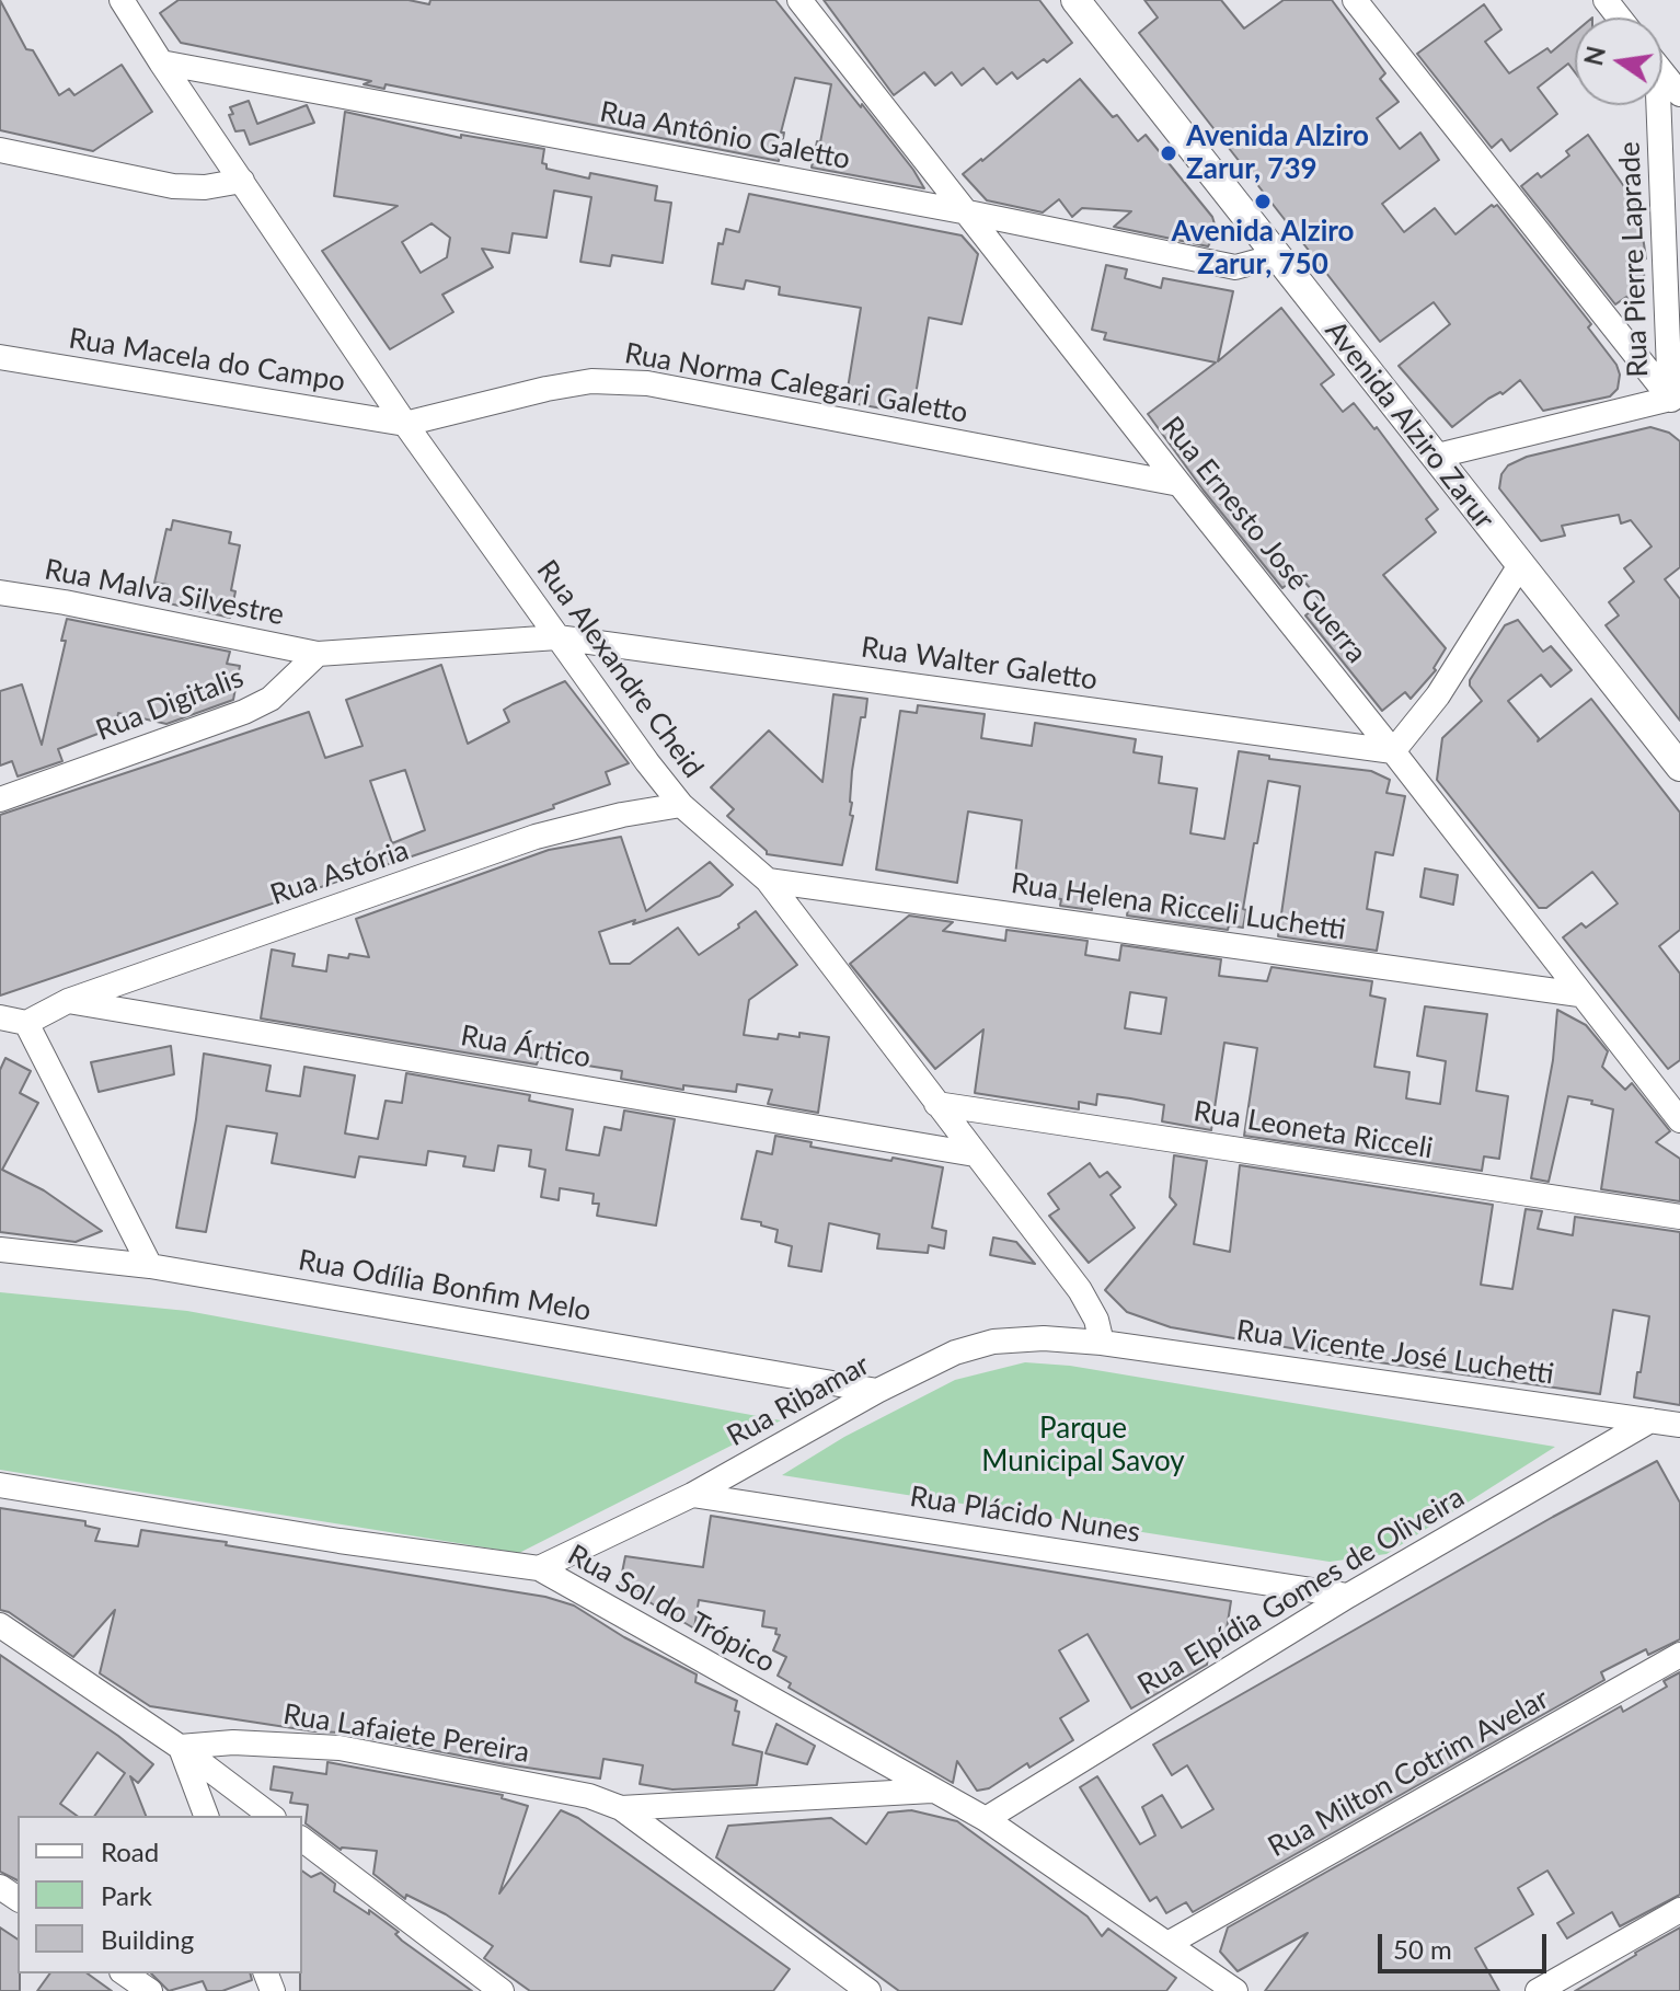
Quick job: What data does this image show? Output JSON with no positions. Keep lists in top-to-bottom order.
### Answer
{
  "streets": {
    "street": [
      "Rua Antônio Galetto",
      "Rua Pierre Laprade",
      "Rua Macela do Campo",
      "Rua Norma Calegari Galetto",
      "Avenida Alziro Zarur",
      "Rua Ernesto José Guerra",
      "Rua Malva Silvestre",
      "Rua Walter Galetto",
      "Rua Alexandre Cheid",
      "Rua Digitalis",
      "Rua Astória",
      "Rua Helena Ricceli Luchetti",
      "Rua Ártico",
      "Rua Leoneta Ricceli",
      "Rua Odília Bonfim Melo",
      "Rua Vicente José Luchetti",
      "Rua Ribamar",
      "Rua Plácido Nunes",
      "Rua Elpídia Gomes de Oliveira",
      "Rua Sol do Trópico",
      "Rua Lafaiete Pereira",
      "Rua Milton Cotrim Avelar"
    ]
  },
  "crossings": [
    ["Rua Antônio Galetto", "Avenida Alziro Zarur"],
    ["Rua Antônio Galetto", "Rua Ernesto José Guerra"],
    ["Rua Antônio Galetto", "Rua Alexandre Cheid"],
    ["Rua Macela do Campo", "Rua Norma Calegari Galetto"],
    ["Rua Macela do Campo", "Rua Alexandre Cheid"],
    ["Rua Norma Calegari Galetto", "Rua Ernesto José Guerra"],
    ["Rua Norma Calegari Galetto", "Rua Alexandre Cheid"],
    ["Rua Ernesto José Guerra", "Rua Walter Galetto"],
    ["Rua Ernesto José Guerra", "Rua Helena Ricceli Luchetti"],
    ["Rua Malva Silvestre", "Rua Digitalis"],
    ["Rua Walter Galetto", "Rua Alexandre Cheid"],
    ["Rua Alexandre Cheid", "Rua Astória"],
    ["Rua Alexandre Cheid", "Rua Helena Ricceli Luchetti"],
    ["Rua Alexandre Cheid", "Rua Ártico"],
    ["Rua Alexandre Cheid", "Rua Leoneta Ricceli"],
    ["Rua Alexandre Cheid", "Rua Vicente José Luchetti"],
    ["Rua Alexandre Cheid", "Rua Ribamar"],
    ["Rua Astória", "Rua Ártico"],
    ["Rua Odília Bonfim Melo", "Rua Ribamar"],
    ["Rua Vicente José Luchetti", "Rua Ribamar"],
    ["Rua Vicente José Luchetti", "Rua Elpídia Gomes de Oliveira"],
    ["Rua Ribamar", "Rua Plácido Nunes"],
    ["Rua Ribamar", "Rua Sol do Trópico"],
    ["Rua Plácido Nunes", "Rua Elpídia Gomes de Oliveira"],
    ["Rua Elpídia Gomes de Oliveira", "Rua Sol do Trópico"],
    ["Rua Sol do Trópico", "Rua Milton Cotrim Avelar"]
  ],
  "parks": ["Parque Municipal Savoy"],
  "places": ["Avenida Alziro Zarur, 739", "Avenida Alziro Zarur, 750"],
  "legend": ["Road", "Park", "Building"],
  "scale_bar": "50 m",
  "north": "left"
}
